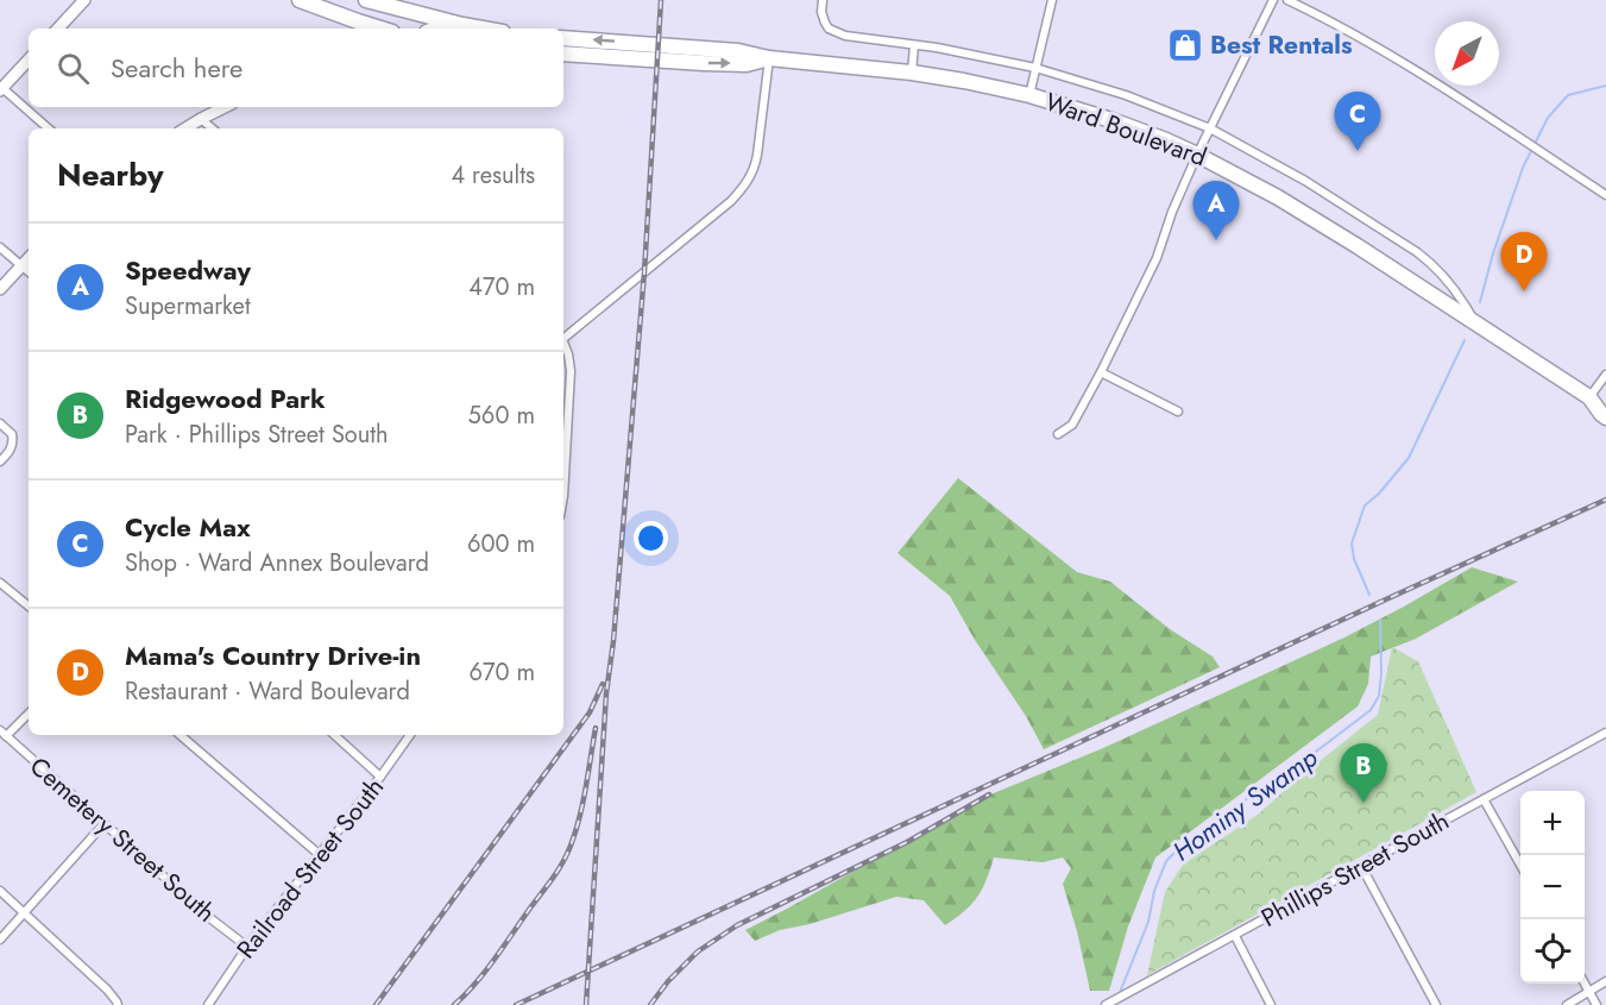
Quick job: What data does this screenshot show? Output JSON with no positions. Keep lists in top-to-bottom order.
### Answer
{
  "streets": {
    "highway": ["Ward Boulevard"],
    "street": ["Cemetery Street South", "Railroad Street South", "Phillips Street South"]
  },
  "crossings": [
    ["Cemetery Street South", "Railroad Street South"]
  ],
  "water": ["Hominy Swamp"],
  "places": {
    "shop": ["Best Rentals"]
  },
  "north": "bottom left",
  "page": {
    "search": "Search here",
    "pins": [
      "C",
      "A",
      "D",
      "B"
    ],
    "heading": ["Nearby", "4 results"],
    "list": [
      {
        "mark": "A",
        "name": "Speedway",
        "note": "Supermarket",
        "value": "470 m"
      },
      {
        "mark": "B",
        "name": "Ridgewood Park",
        "note": "Park · Phillips Street South",
        "value": "560 m"
      },
      {
        "mark": "C",
        "name": "Cycle Max",
        "note": "Shop · Ward Annex Boulevard",
        "value": "600 m"
      },
      {
        "mark": "D",
        "name": "Mama's Country Drive-in",
        "note": "Restaurant · Ward Boulevard",
        "value": "670 m"
      }
    ],
    "map_buttons": ["+", "−"]
  }
}
